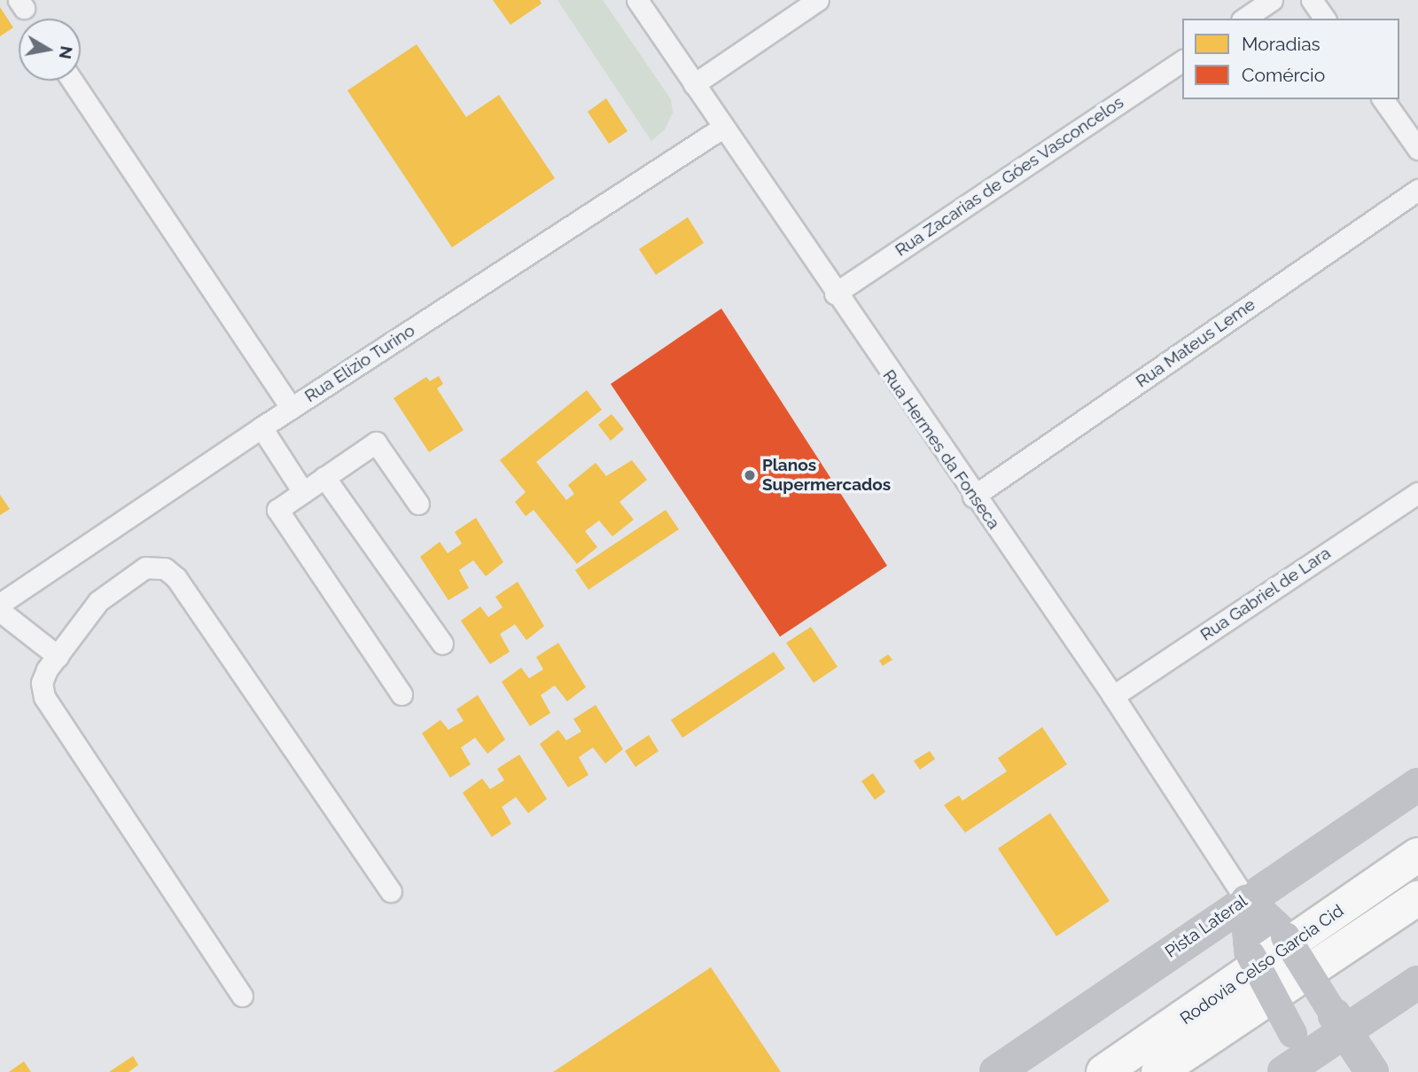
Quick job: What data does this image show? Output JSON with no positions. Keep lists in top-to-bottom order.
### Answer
{
  "streets": {
    "highway": ["Rodovia Celso Garcia Cid"],
    "street": [
      "Rua Zacarias de Góes Vasconcelos",
      "Rua Mateus Leme",
      "Rua Elizio Turino",
      "Rua Hermes da Fonseca",
      "Rua Gabriel de Lara",
      "Pista Lateral"
    ]
  },
  "crossings": [
    ["Rua Zacarias de Góes Vasconcelos", "Rua Hermes da Fonseca"],
    ["Rua Mateus Leme", "Rua Hermes da Fonseca"],
    ["Rua Elizio Turino", "Rua Hermes da Fonseca"],
    ["Rua Hermes da Fonseca", "Rua Gabriel de Lara"],
    ["Rua Hermes da Fonseca", "Pista Lateral"]
  ],
  "places": ["Planos Supermercados"],
  "legend": ["Moradias", "Comércio"],
  "north": "right"
}
